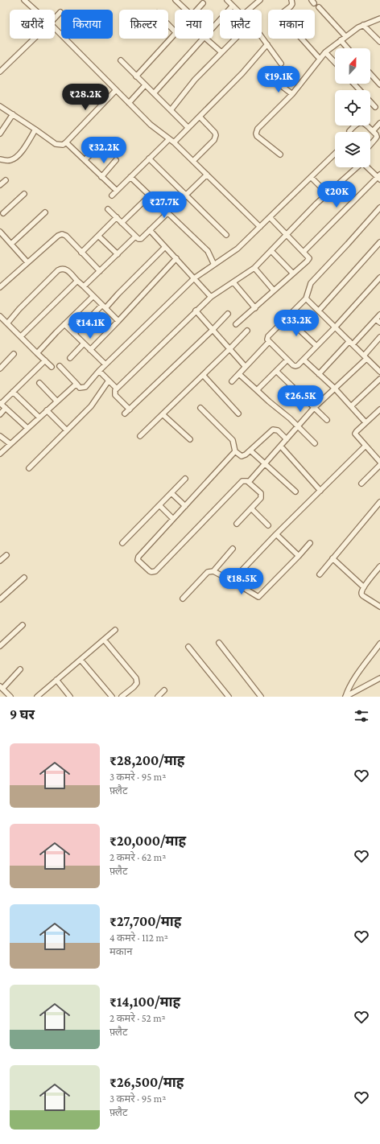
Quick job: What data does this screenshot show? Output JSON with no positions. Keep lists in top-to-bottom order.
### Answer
{
  "north": "top",
  "page": {
    "chip": [
      "खरीदें",
      "किराया",
      "फ़िल्टर",
      "नया",
      "फ़्लैट",
      "मकान"
    ],
    "price": [
      "₹19.1K",
      "₹28.2K",
      "₹32.2K",
      "₹20K",
      "₹27.7K",
      "₹33.2K",
      "₹14.1K",
      "₹26.5K",
      "₹18.5K"
    ],
    "heading": "9 घर",
    "list": [
      {
        "name": "₹28,200/माह",
        "note": "3 कमरे · 95 m² · फ़्लैट"
      },
      {
        "name": "₹20,000/माह",
        "note": "2 कमरे · 62 m² · फ़्लैट"
      },
      {
        "name": "₹27,700/माह",
        "note": "4 कमरे · 112 m² · मकान"
      },
      {
        "name": "₹14,100/माह",
        "note": "2 कमरे · 52 m² · फ़्लैट"
      },
      {
        "name": "₹26,500/माह",
        "note": "3 कमरे · 95 m² · फ़्लैट"
      }
    ]
  }
}
